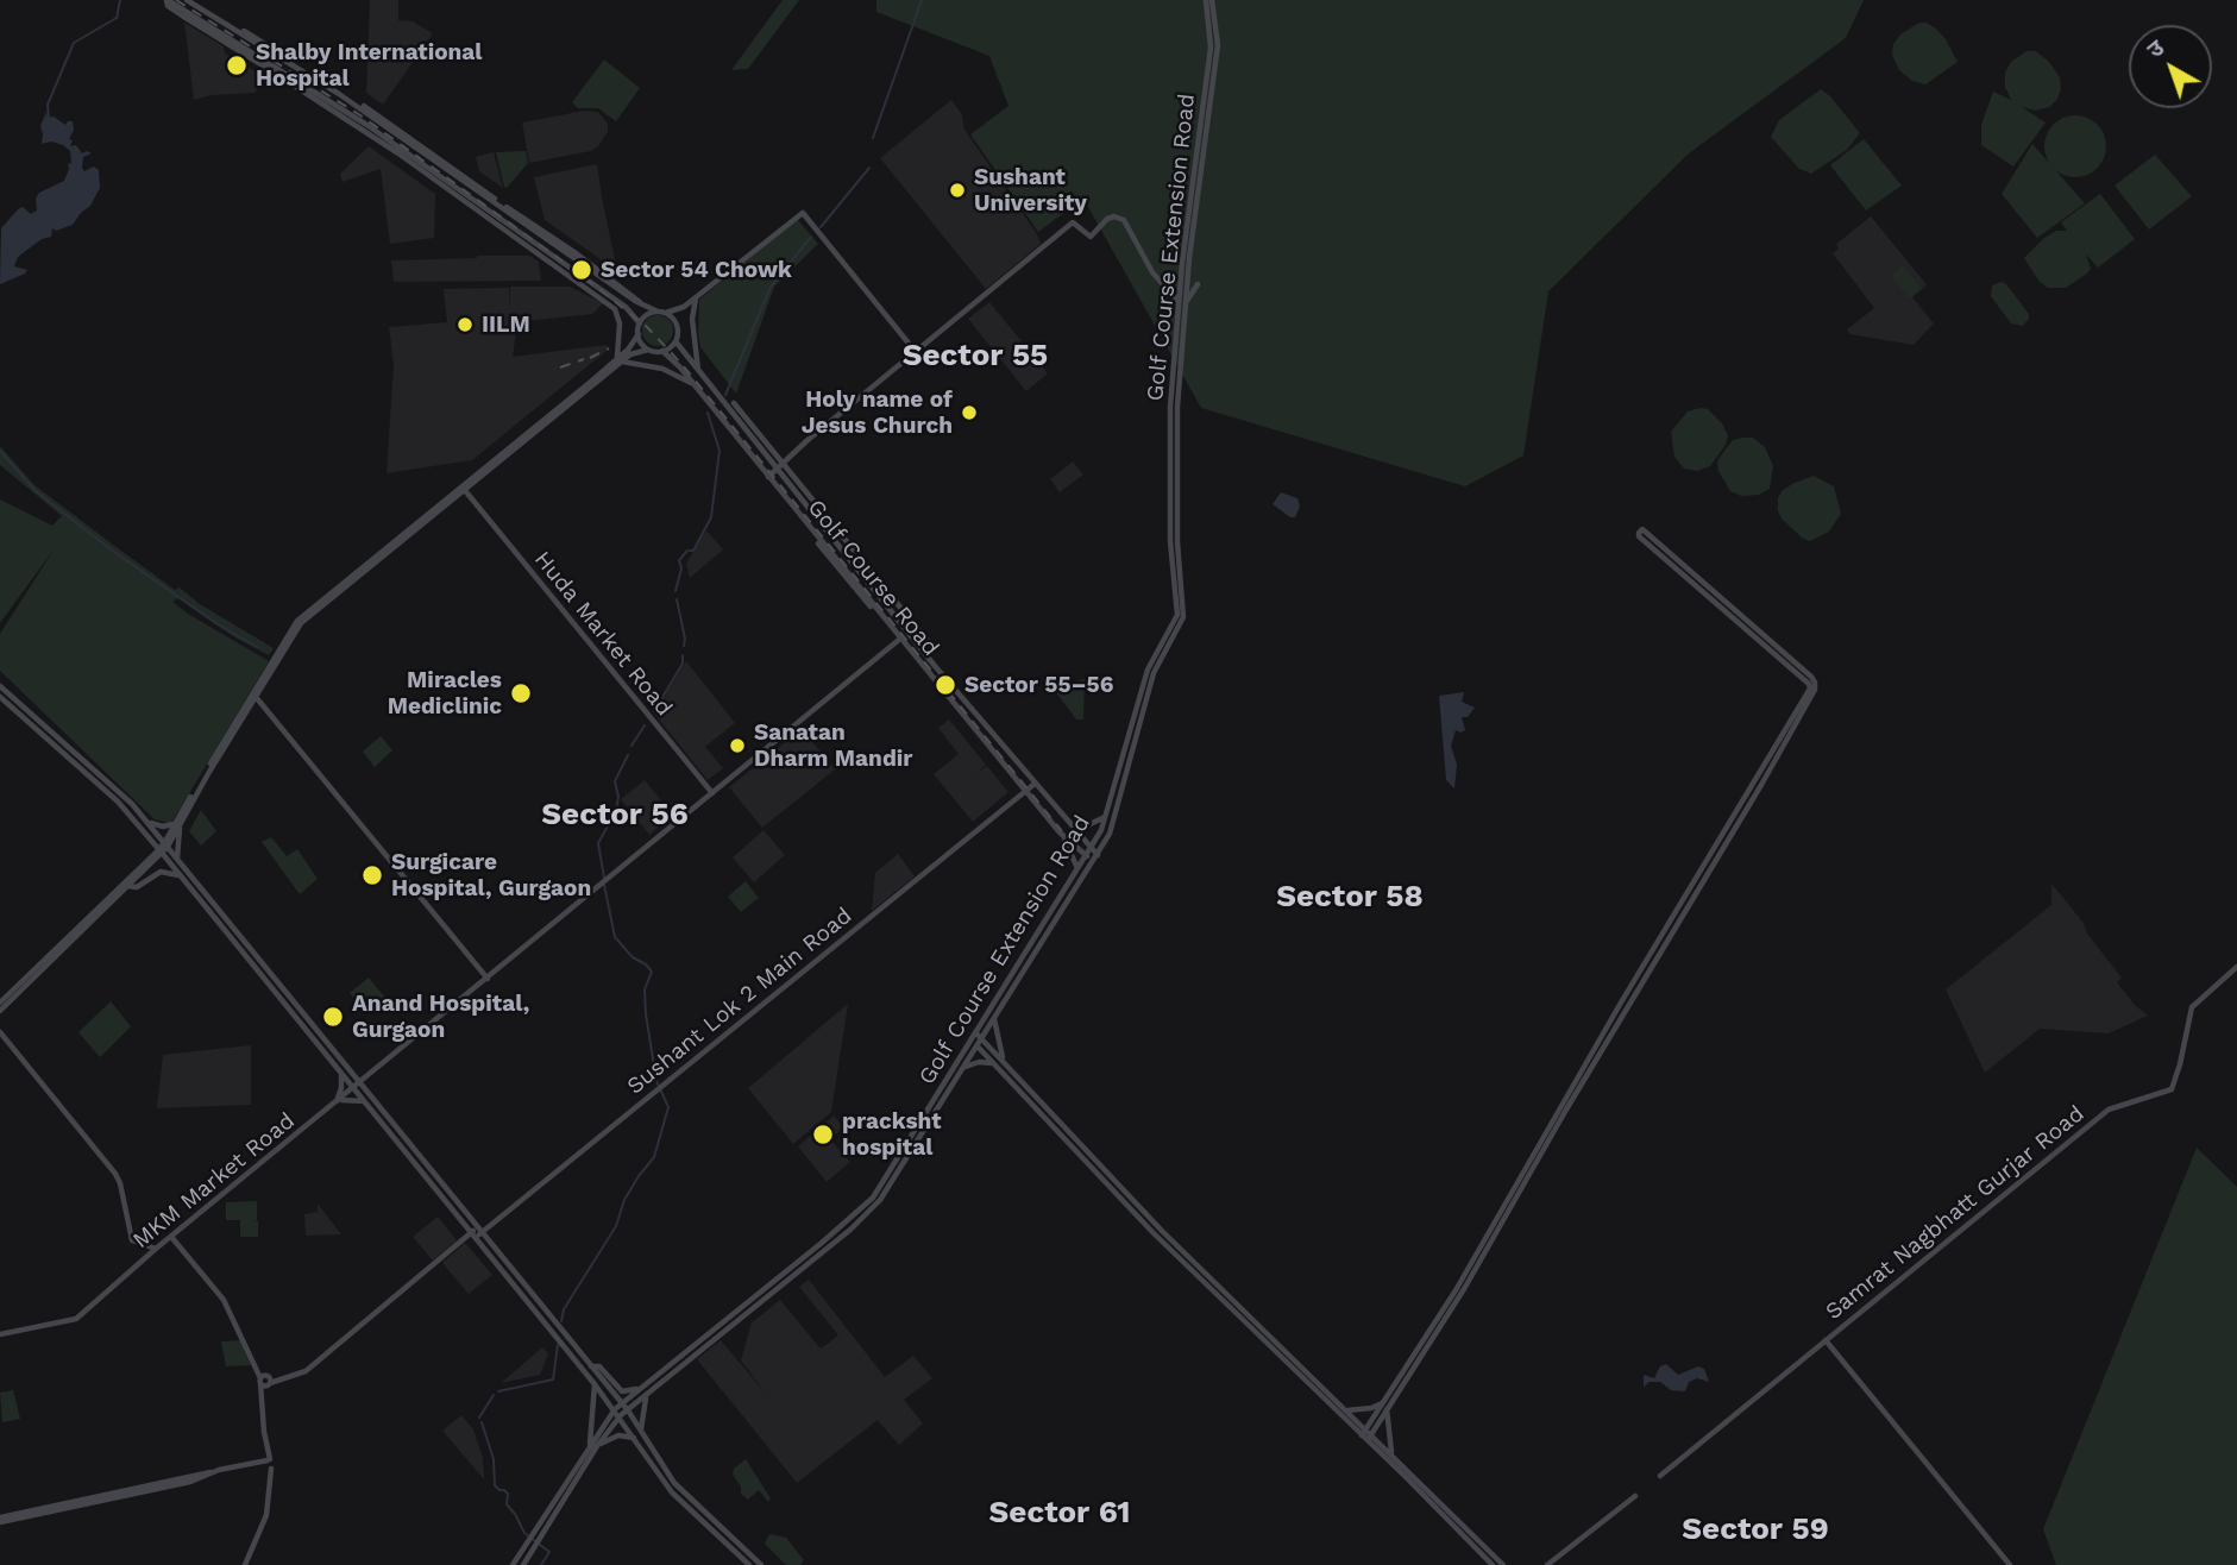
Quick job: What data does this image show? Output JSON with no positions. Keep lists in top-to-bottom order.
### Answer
{
  "streets": {
    "street": [
      "Golf Course Extension Road",
      "Golf Course Road",
      "Huda Market Road",
      "Sushant Lok 2 Main Road",
      "MKM Market Road",
      "Samrat Nagbhatt Gurjar Road"
    ]
  },
  "crossings": [
    ["Golf Course Extension Road", "Golf Course Road"],
    ["Golf Course Road", "Sushant Lok 2 Main Road"],
    ["Golf Course Road", "MKM Market Road"],
    ["Huda Market Road", "MKM Market Road"]
  ],
  "districts": [
    "Sector 55",
    "Sector 56",
    "Sector 58",
    "Sector 61",
    "Sector 59"
  ],
  "places": [
    "Shalby International Hospital",
    "Sushant University",
    "Sector 54 Chowk",
    "IILM",
    "Holy name of Jesus Church",
    "Sector 55–56",
    "Miracles Mediclinic",
    "Sanatan Dharm Mandir",
    "Surgicare Hospital, Gurgaon",
    "Anand Hospital, Gurgaon",
    "pracksht hospital"
  ],
  "north": "top left"
}
